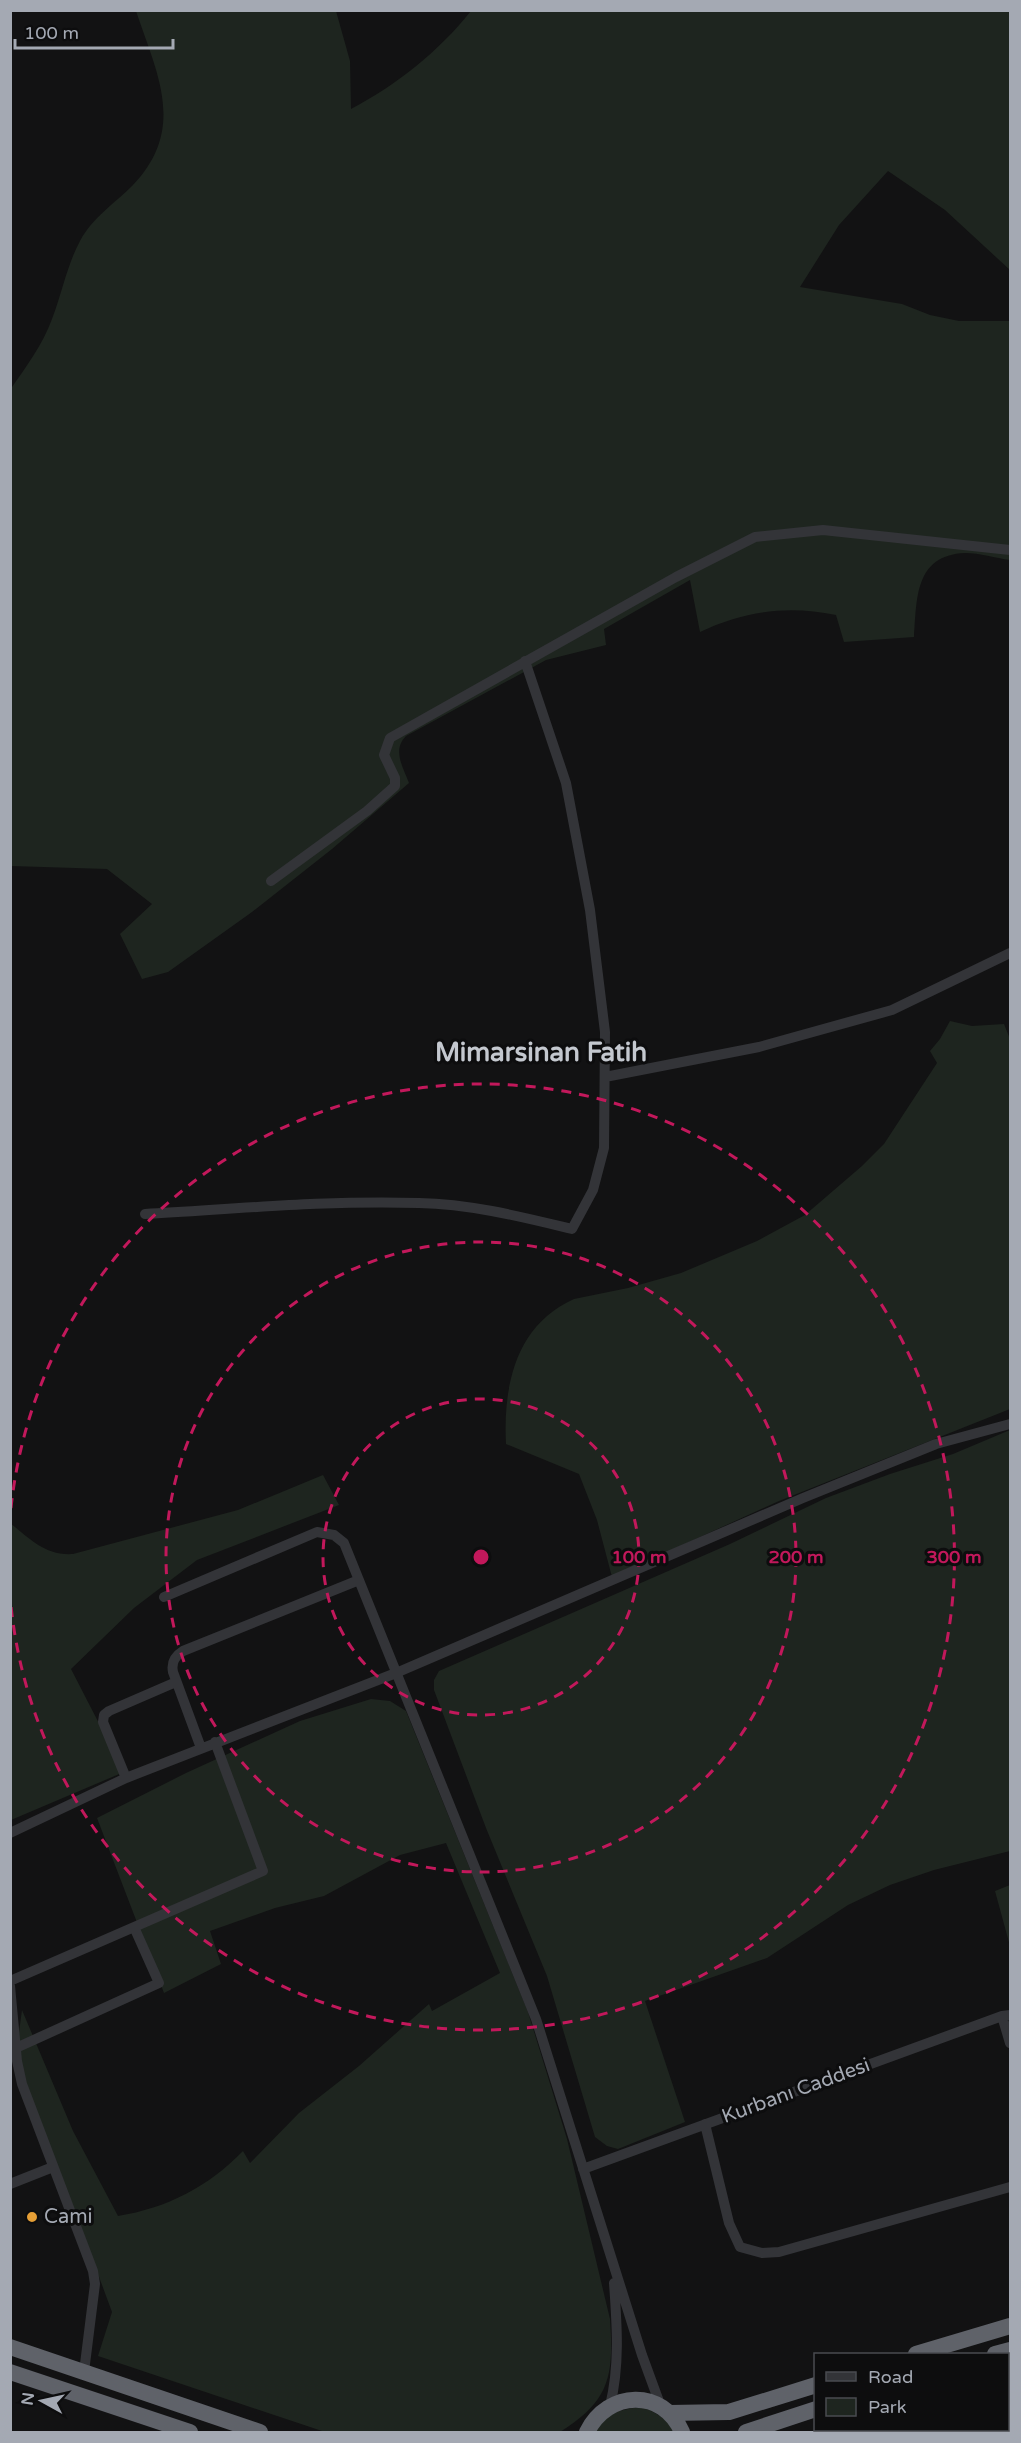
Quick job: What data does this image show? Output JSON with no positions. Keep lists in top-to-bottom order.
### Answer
{
  "streets": {
    "street": ["Kurbanı Caddesi"]
  },
  "districts": ["Mimarsinan Fatih"],
  "places": ["Cami"],
  "legend": ["Road", "Park"],
  "scale_bar": "100 m",
  "north": "left",
  "rings": ["100 m", "200 m", "300 m"]
}
